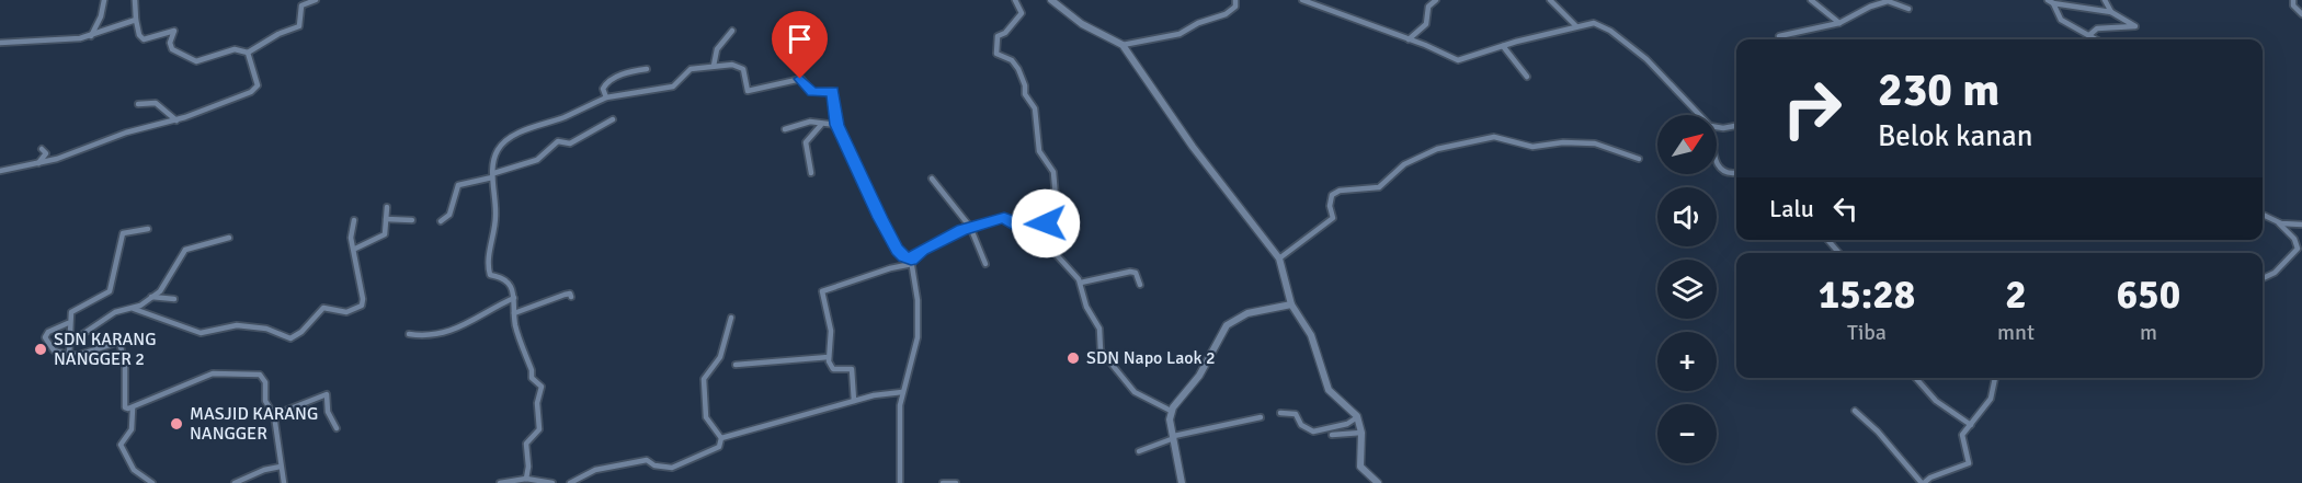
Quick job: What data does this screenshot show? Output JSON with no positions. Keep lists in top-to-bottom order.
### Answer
{
  "places": ["SDN KARANG NANGGER 2", "SDN Napo Laok 2", "MASJID KARANG NANGGER"],
  "north": "top right",
  "page": {
    "turn": ["230 m", "Belok kanan"],
    "map_buttons": ["+", "−"],
    "then": "Lalu",
    "eta": [
      "15:28",
      "Tiba",
      "2",
      "mnt",
      "650",
      "m"
    ]
  }
}
